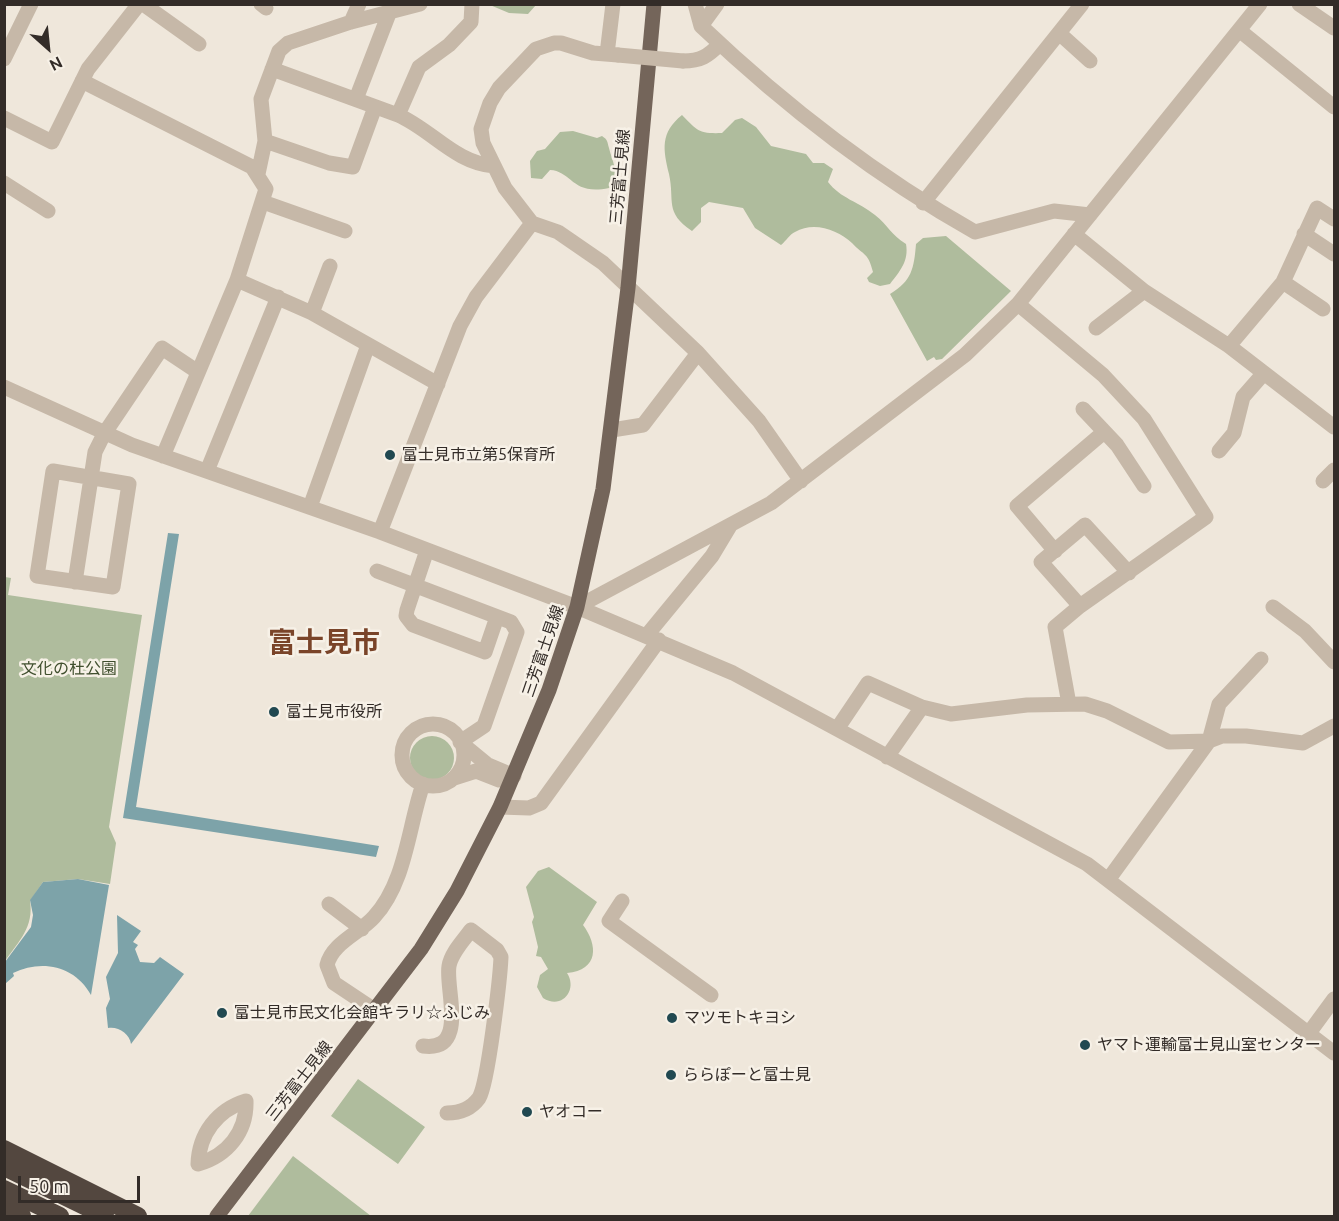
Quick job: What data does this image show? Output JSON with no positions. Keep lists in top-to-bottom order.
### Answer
{
  "streets": {
    "main road": ["三芳富士見線"]
  },
  "districts": ["富士見市"],
  "parks": ["文化の杜公園"],
  "places": [
    "富士見市立第5保育所",
    "富士見市役所",
    "富士見市民文化会館キラリ☆ふじみ",
    "マツモトキヨシ",
    "ヤマト運輸富士見山室センター",
    "ららぽーと富士見",
    "ヤオコー"
  ],
  "scale_bar": "50 m",
  "north": "bottom right"
}
